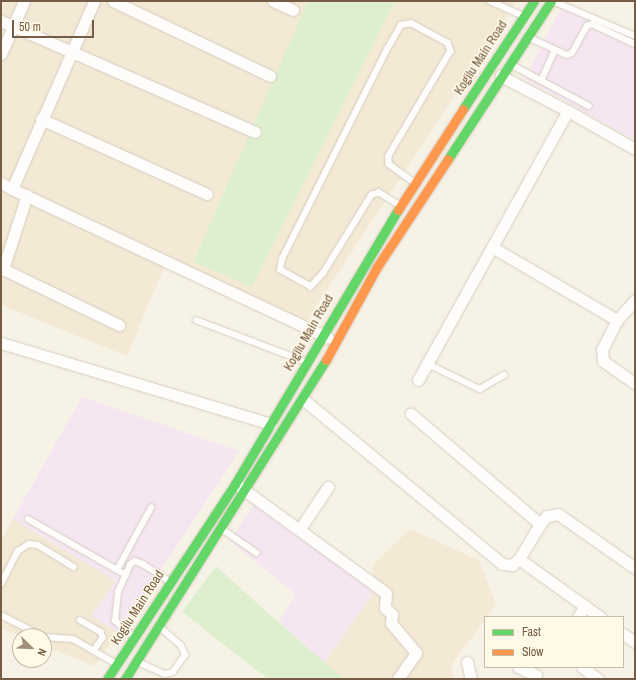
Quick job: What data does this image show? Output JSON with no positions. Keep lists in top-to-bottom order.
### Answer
{
  "streets": {
    "main road": ["Kogilu Main Road"]
  },
  "legend": ["Fast", "Slow"],
  "scale_bar": "50 m",
  "north": "bottom right"
}
